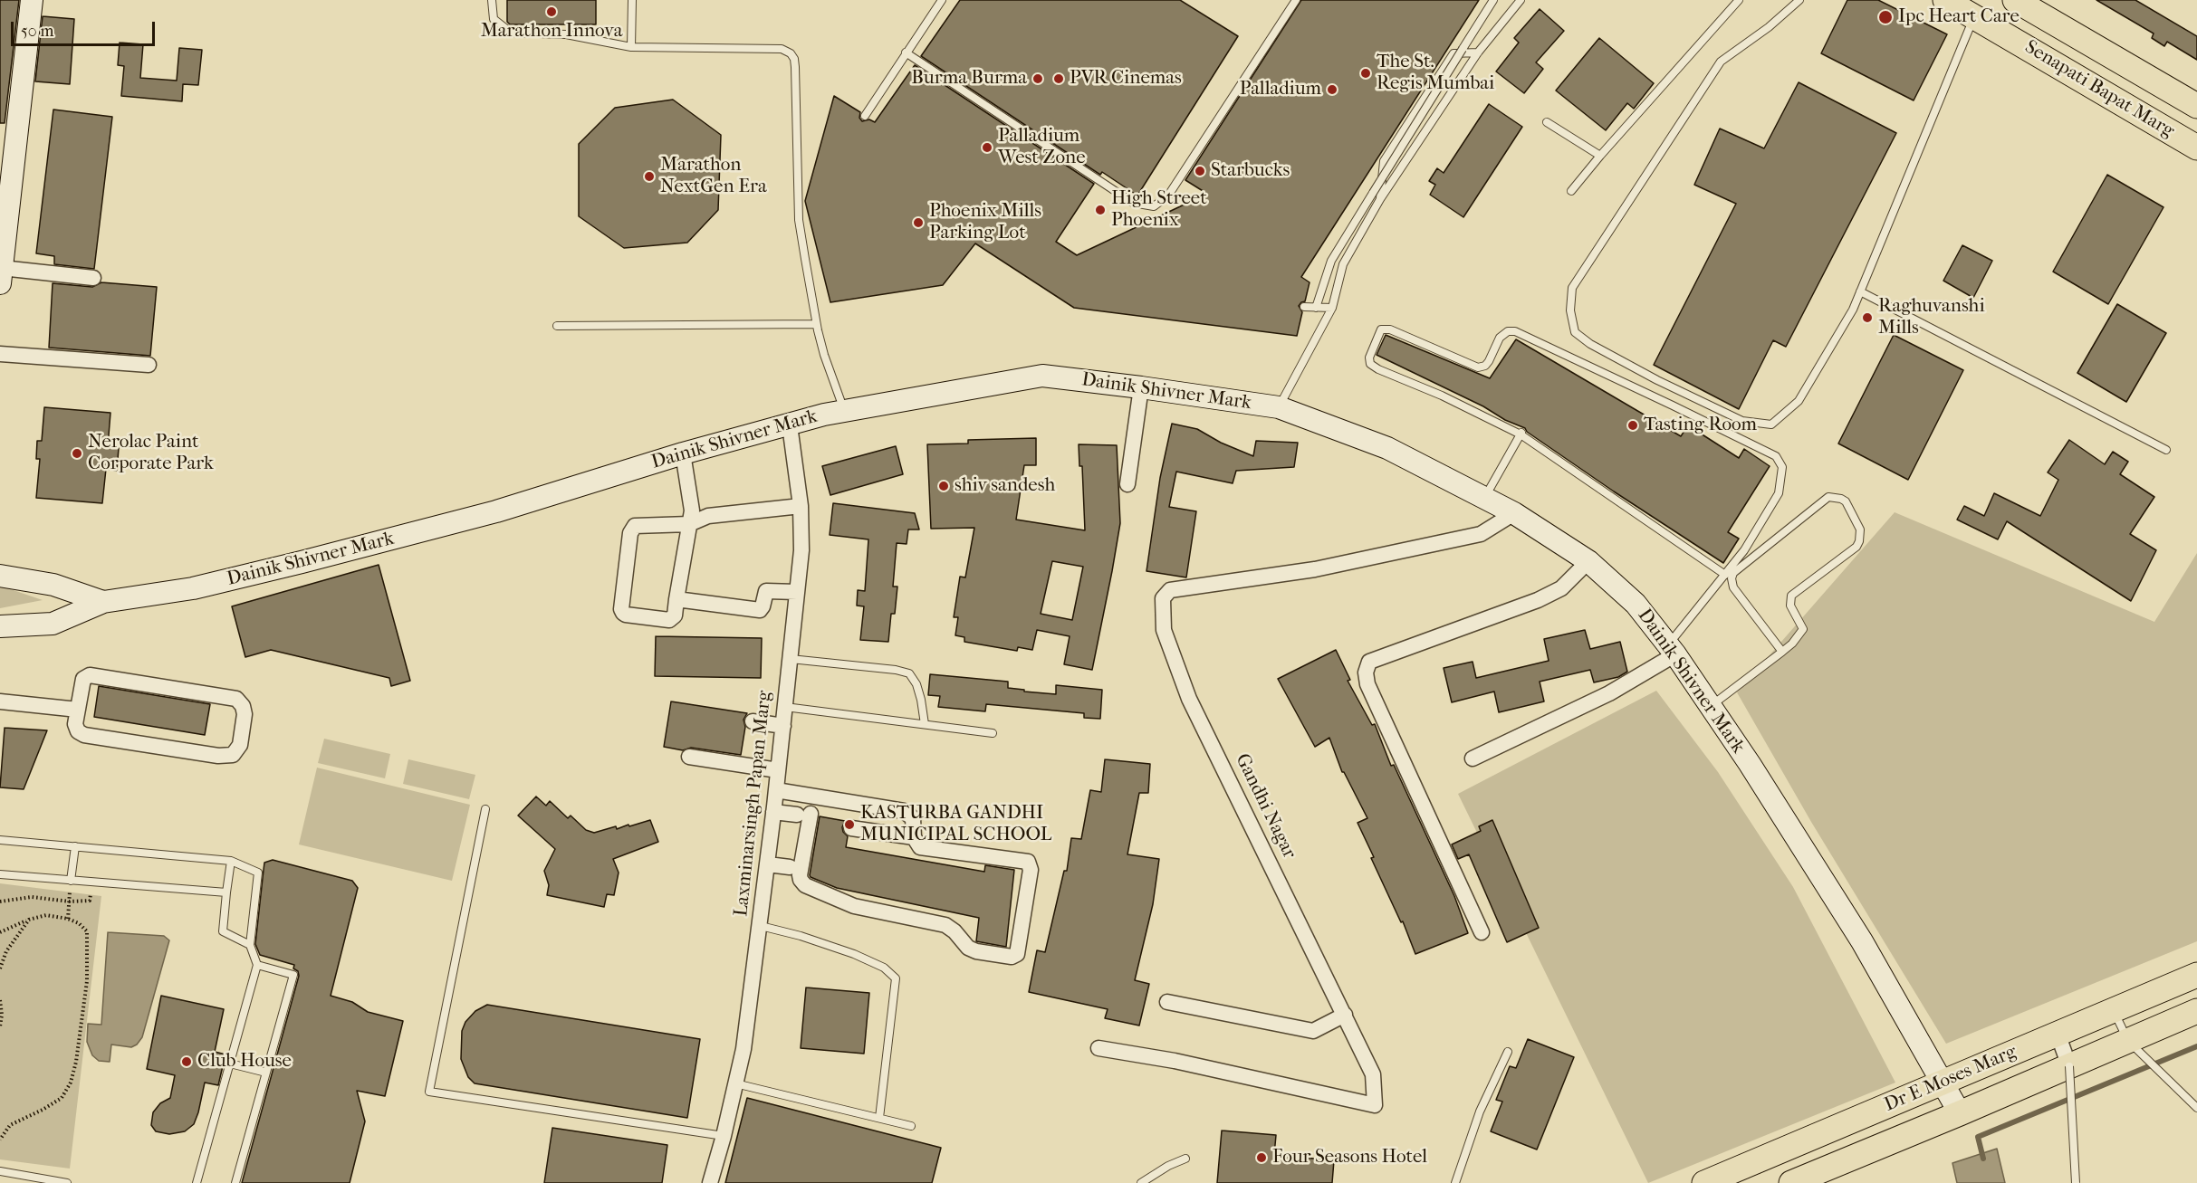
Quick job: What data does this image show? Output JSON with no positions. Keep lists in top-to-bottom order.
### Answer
{
  "streets": {
    "main road": ["Senapati Bapat Marg", "Dainik Shivner Mark", "Dr E Moses Marg"],
    "street": ["Laxminarsingh Papan Marg", "Gandhi Nagar"]
  },
  "crossings": [
    ["Dainik Shivner Mark", "Laxminarsingh Papan Marg"],
    ["Dainik Shivner Mark", "Gandhi Nagar"],
    ["Dainik Shivner Mark", "Dr E Moses Marg"]
  ],
  "places": [
    "Marathon Innova",
    "Ipc Heart Care",
    "The St. Regis Mumbai",
    "Burma Burma",
    "PVR Cinemas",
    "Palladium",
    "Palladium West Zone",
    "Starbucks",
    "Marathon NextGen Era",
    "High Street Phoenix",
    "Phoenix Mills Parking Lot",
    "Raghuvanshi Mills",
    "Tasting Room",
    "Nerolac Paint Corporate Park",
    "shiv sandesh",
    "KASTURBA GANDHI MUNICIPAL SCHOOL",
    "Club House",
    "Four Seasons Hotel"
  ],
  "scale_bar": "50 m"
}
